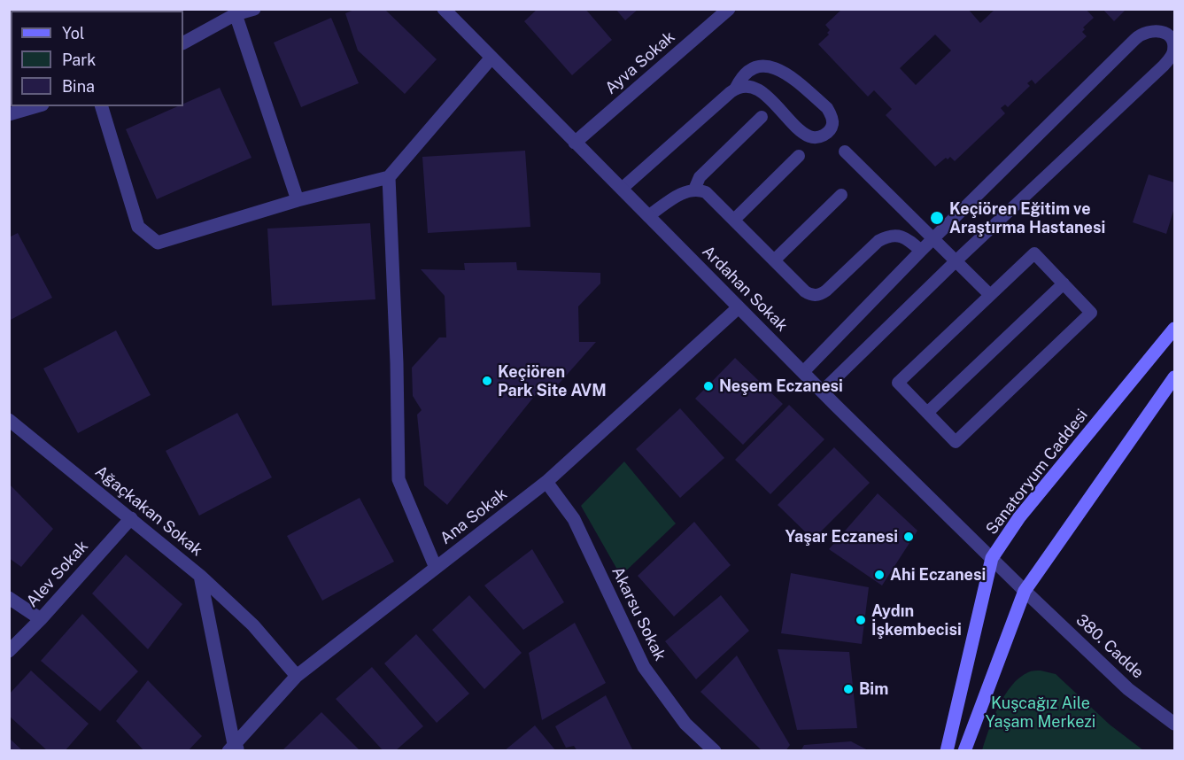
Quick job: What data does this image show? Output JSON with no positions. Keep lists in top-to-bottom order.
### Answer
{
  "streets": {
    "main road": ["Sanatoryum Caddesi"],
    "street": [
      "Ayva Sokak",
      "Ardahan Sokak",
      "Ağaçkakan Sokak",
      "Ana Sokak",
      "Alev Sokak",
      "Akarsu Sokak",
      "380. Cadde"
    ]
  },
  "crossings": [
    ["Ayva Sokak", "Ardahan Sokak"],
    ["Ardahan Sokak", "Sanatoryum Caddesi"],
    ["Ardahan Sokak", "Ana Sokak"],
    ["Ardahan Sokak", "380. Cadde"],
    ["Ağaçkakan Sokak", "Ana Sokak"],
    ["Ağaçkakan Sokak", "Alev Sokak"],
    ["Ana Sokak", "Akarsu Sokak"]
  ],
  "parks": ["Kuşcağız Aile Yaşam Merkezi"],
  "places": [
    "Keçiören Eğitim ve Araştırma Hastanesi",
    "Keçiören Park Site AVM",
    "Neşem Eczanesi",
    "Yaşar Eczanesi",
    "Ahi Eczanesi",
    "Aydın İşkembecisi",
    "Bim"
  ],
  "legend": ["Yol", "Park", "Bina"]
}
